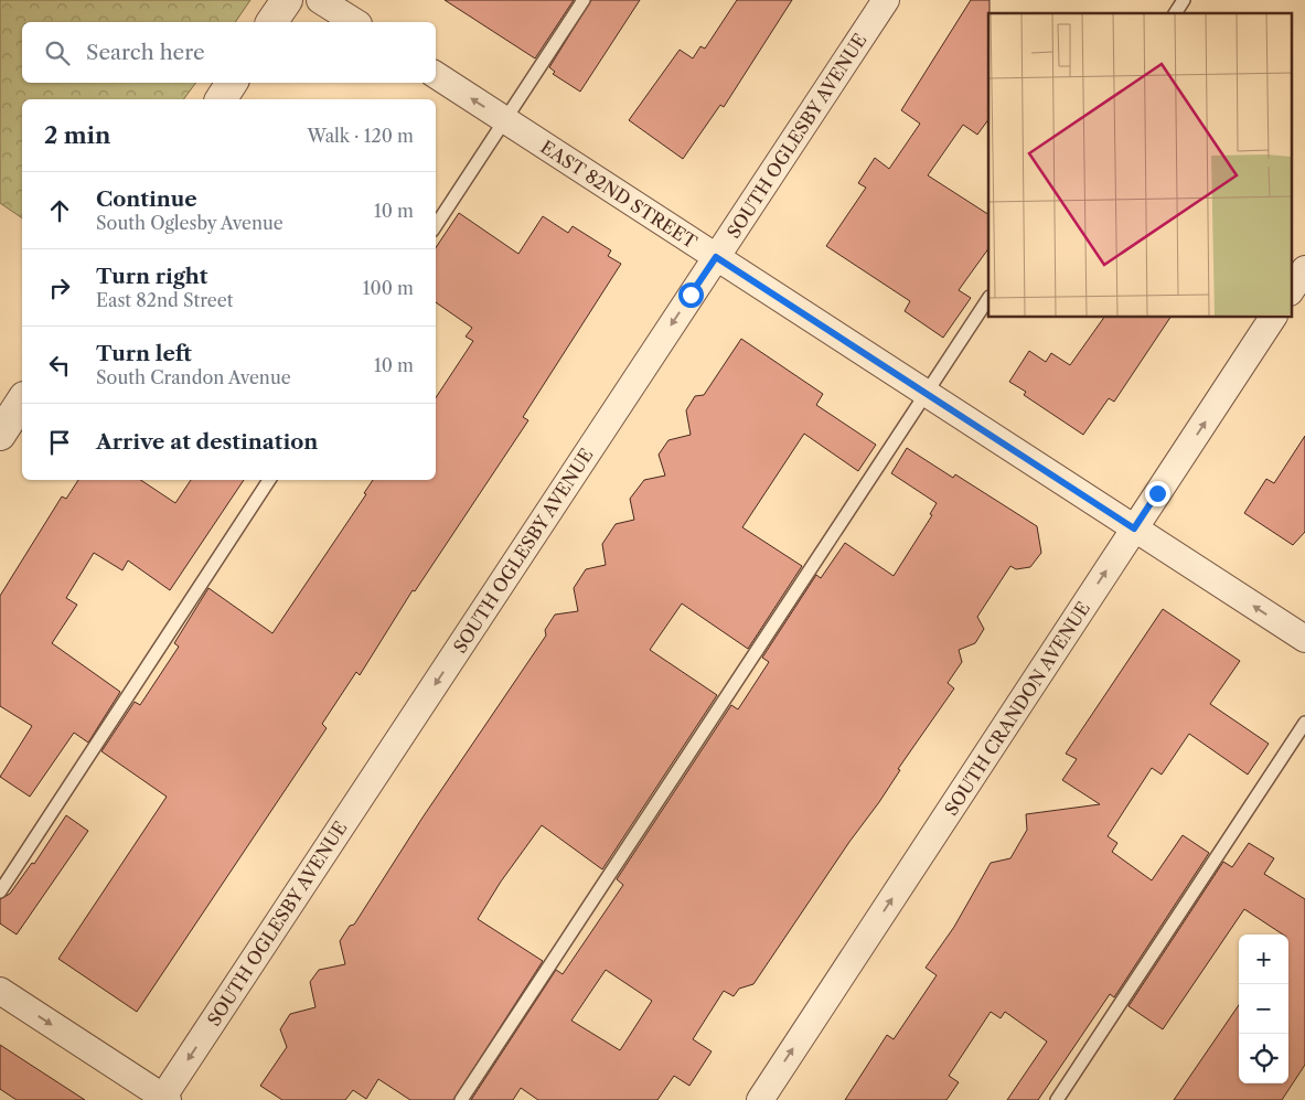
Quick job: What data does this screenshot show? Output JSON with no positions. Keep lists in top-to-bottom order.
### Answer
{
  "streets": {
    "street": ["SOUTH OGLESBY AVENUE", "EAST 82ND STREET", "SOUTH CRANDON AVENUE"]
  },
  "crossings": [
    ["SOUTH OGLESBY AVENUE", "EAST 82ND STREET"],
    ["EAST 82ND STREET", "SOUTH CRANDON AVENUE"]
  ],
  "one_way": ["SOUTH OGLESBY AVENUE", "SOUTH CRANDON AVENUE"],
  "page": {
    "search": "Search here",
    "heading": ["2 min", "Walk · 120 m"],
    "list": [
      ["Continue", "South Oglesby Avenue", "10 m"],
      ["Turn right", "East 82nd Street", "100 m"],
      ["Turn left", "South Crandon Avenue", "10 m"],
      "Arrive at destination"
    ],
    "map_buttons": ["+", "−"]
  }
}
